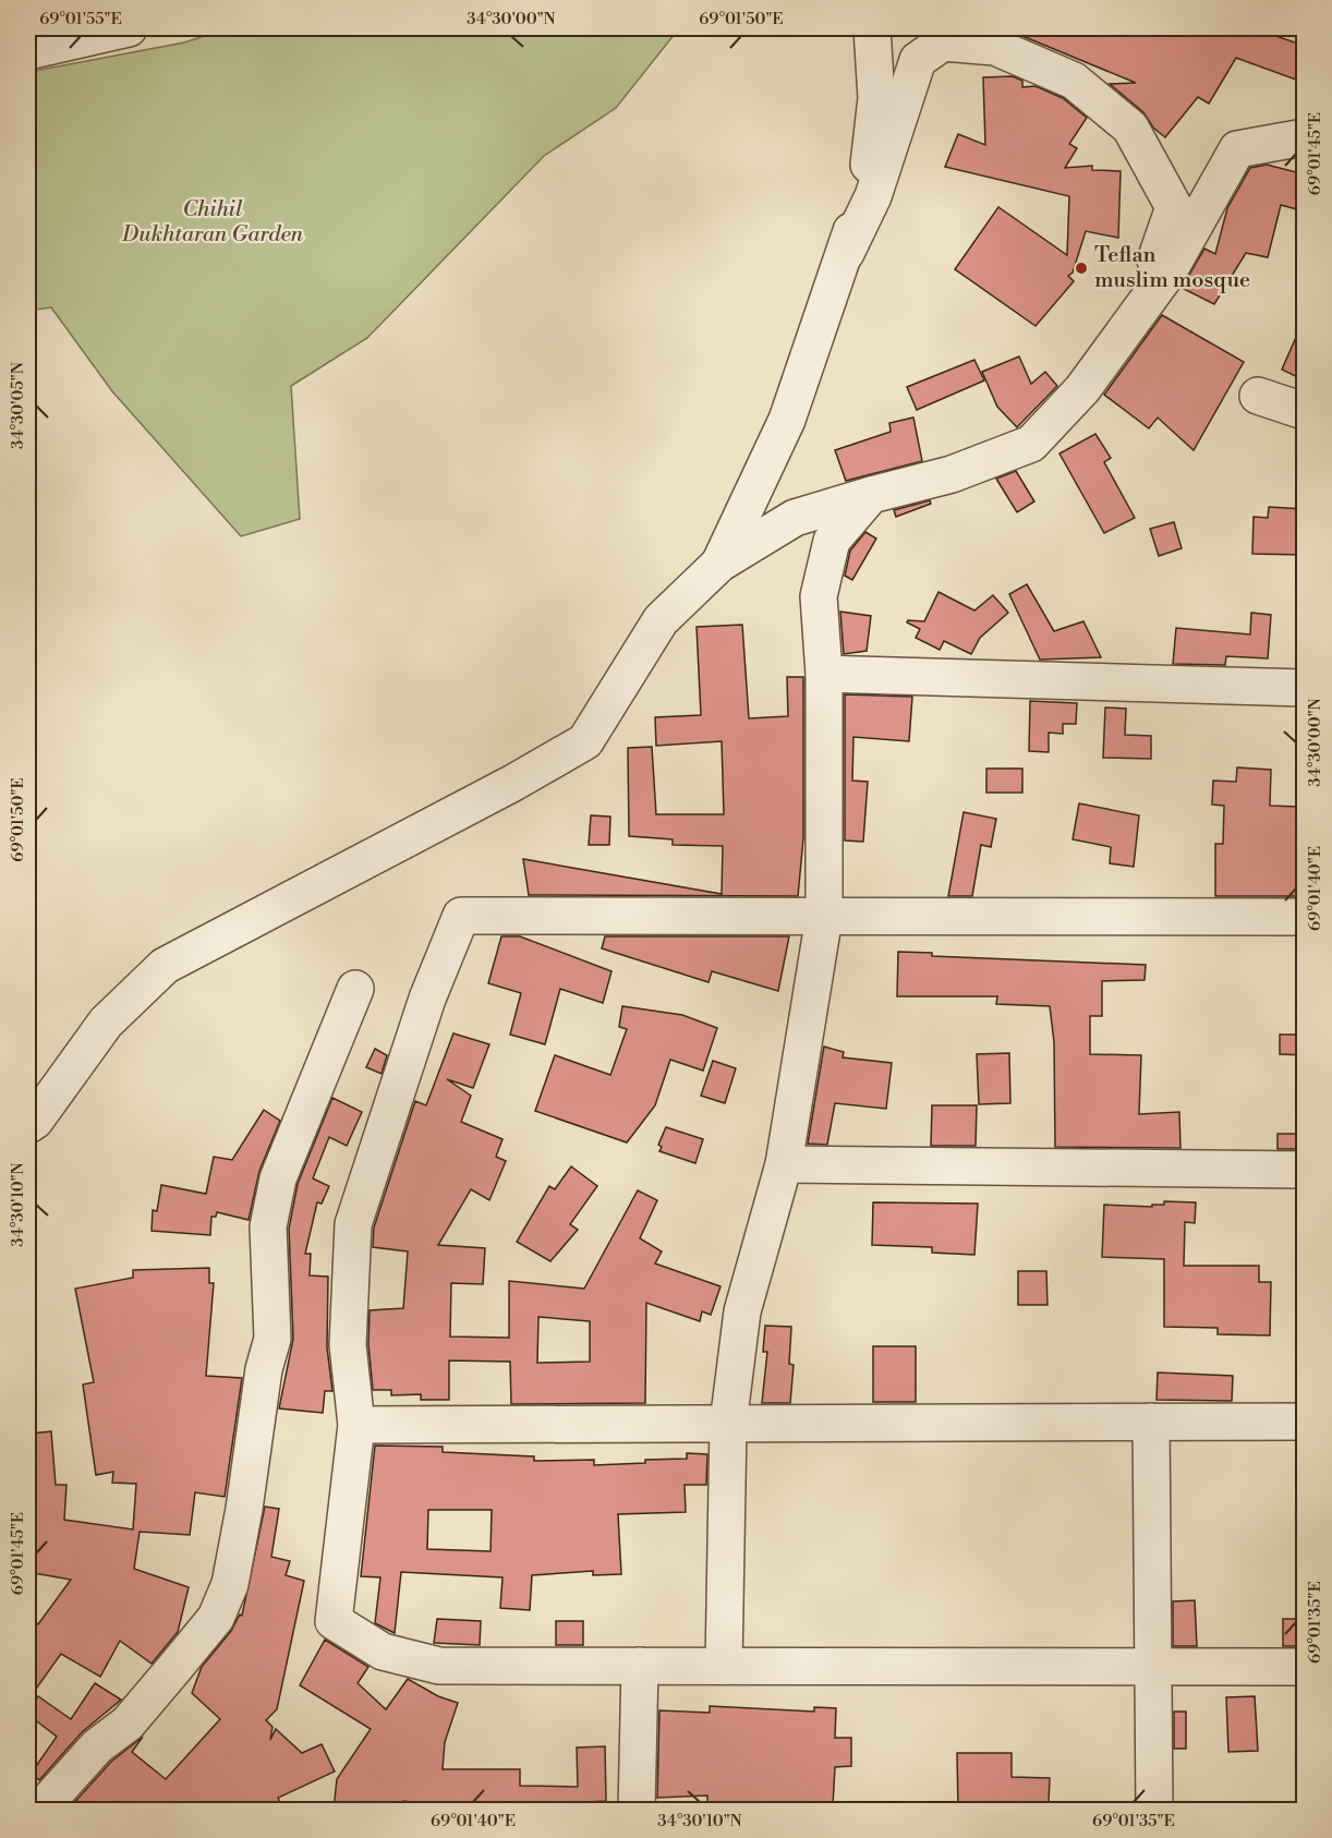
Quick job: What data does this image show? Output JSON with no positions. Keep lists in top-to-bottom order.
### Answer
{
  "parks": ["Chihil Dukhtaran Garden"],
  "places": ["Teflan muslim mosque"],
  "coordinates": [
    "69°01'55\"E",
    "34°30'00\"N",
    "69°01'50\"E",
    "69°01'45\"E",
    "34°30'05\"N",
    "69°01'40\"E",
    "34°30'10\"N",
    "69°01'35\"E"
  ]
}
